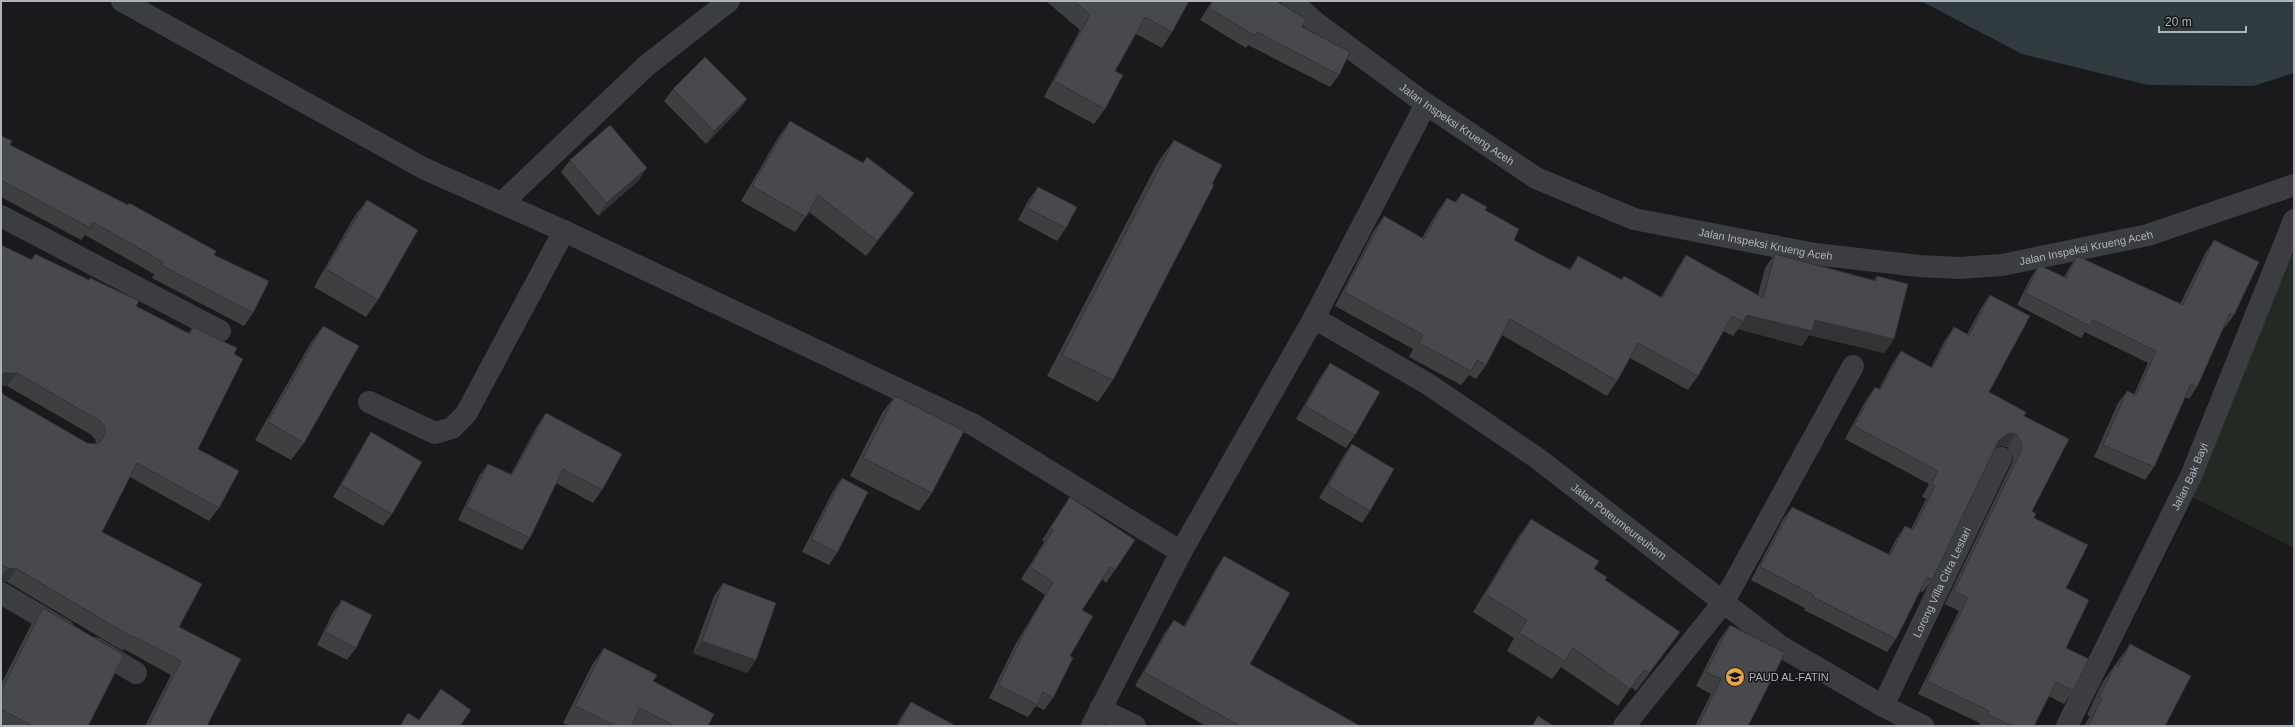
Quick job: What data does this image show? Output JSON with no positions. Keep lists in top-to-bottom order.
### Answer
{
  "streets": {
    "street": [
      "Jalan Inspeksi Krueng Aceh",
      "Jalan Bak Bayi",
      "Jalan Poteumeureuhom",
      "Lorong Villa Citra Lestari"
    ]
  },
  "crossings": [
    ["Jalan Poteumeureuhom", "Lorong Villa Citra Lestari"]
  ],
  "places": {
    "school or university": ["PAUD AL-FATIN"]
  },
  "scale_bar": "20 m"
}
